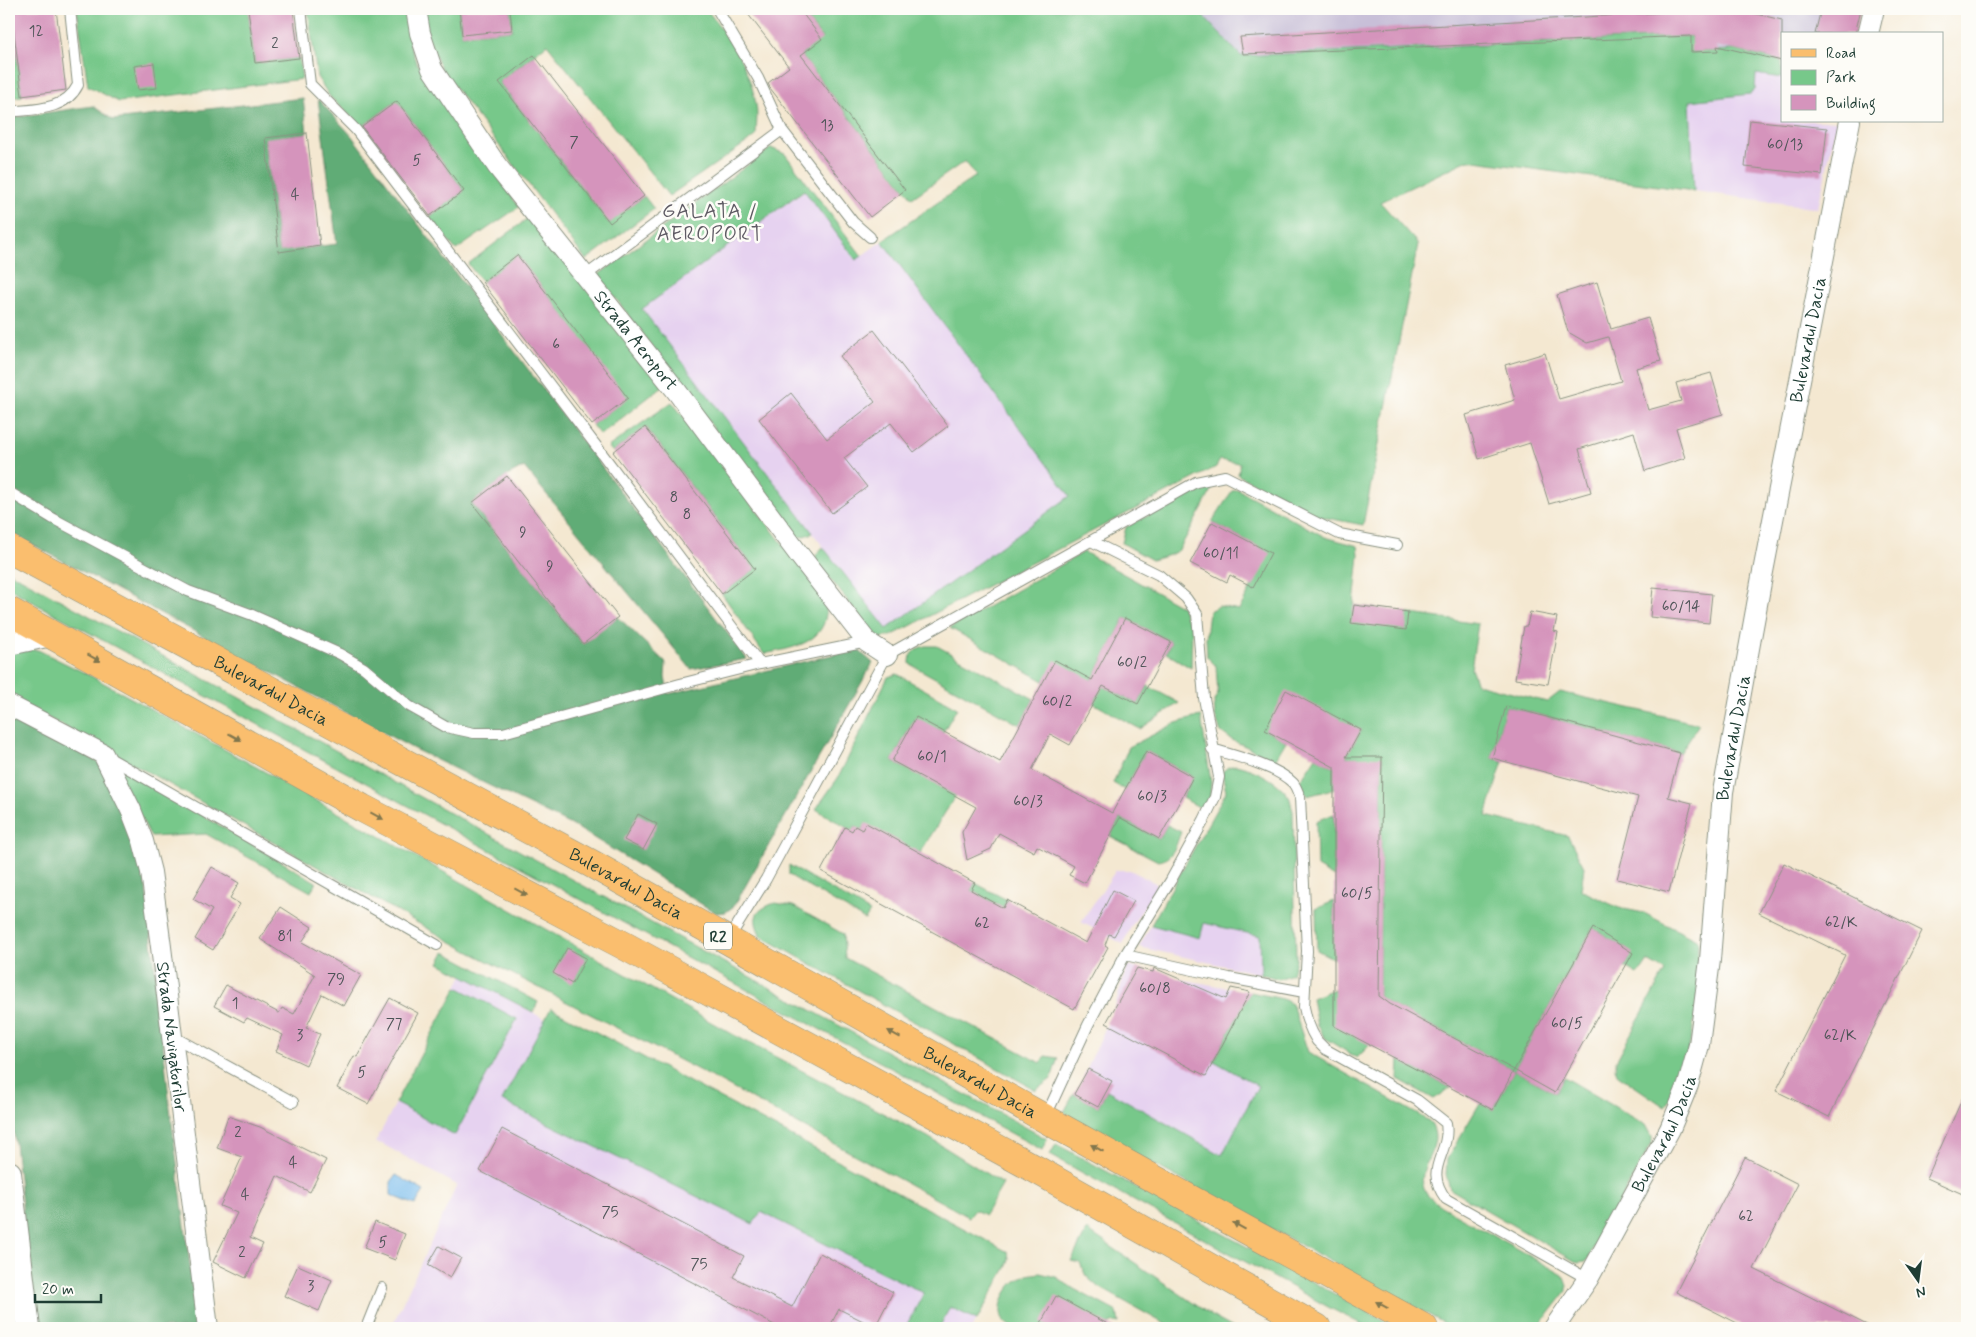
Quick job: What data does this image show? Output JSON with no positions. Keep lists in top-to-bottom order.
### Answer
{
  "streets": {
    "main road": ["Bulevardul Dacia", "R2"],
    "street": ["Strada Aeroport", "Strada Navigatorilor"]
  },
  "districts": ["GALATA / AEROPORT"],
  "house_numbers": [
    "12",
    "2",
    "13",
    "7",
    "60/13",
    "5",
    "4",
    "6",
    "8",
    "8",
    "9",
    "60/11",
    "9",
    "60/14",
    "60/2",
    "60/2",
    "60/1",
    "60/3",
    "60/3",
    "60/5",
    "62/K",
    "62",
    "81",
    "79",
    "60/8",
    "1",
    "60/5",
    "77",
    "3",
    "62/K",
    "5",
    "2",
    "4",
    "4",
    "75",
    "62",
    "5",
    "2",
    "75",
    "3"
  ],
  "legend": ["Road", "Park", "Building"],
  "scale_bar": "20 m",
  "north": "bottom"
}
